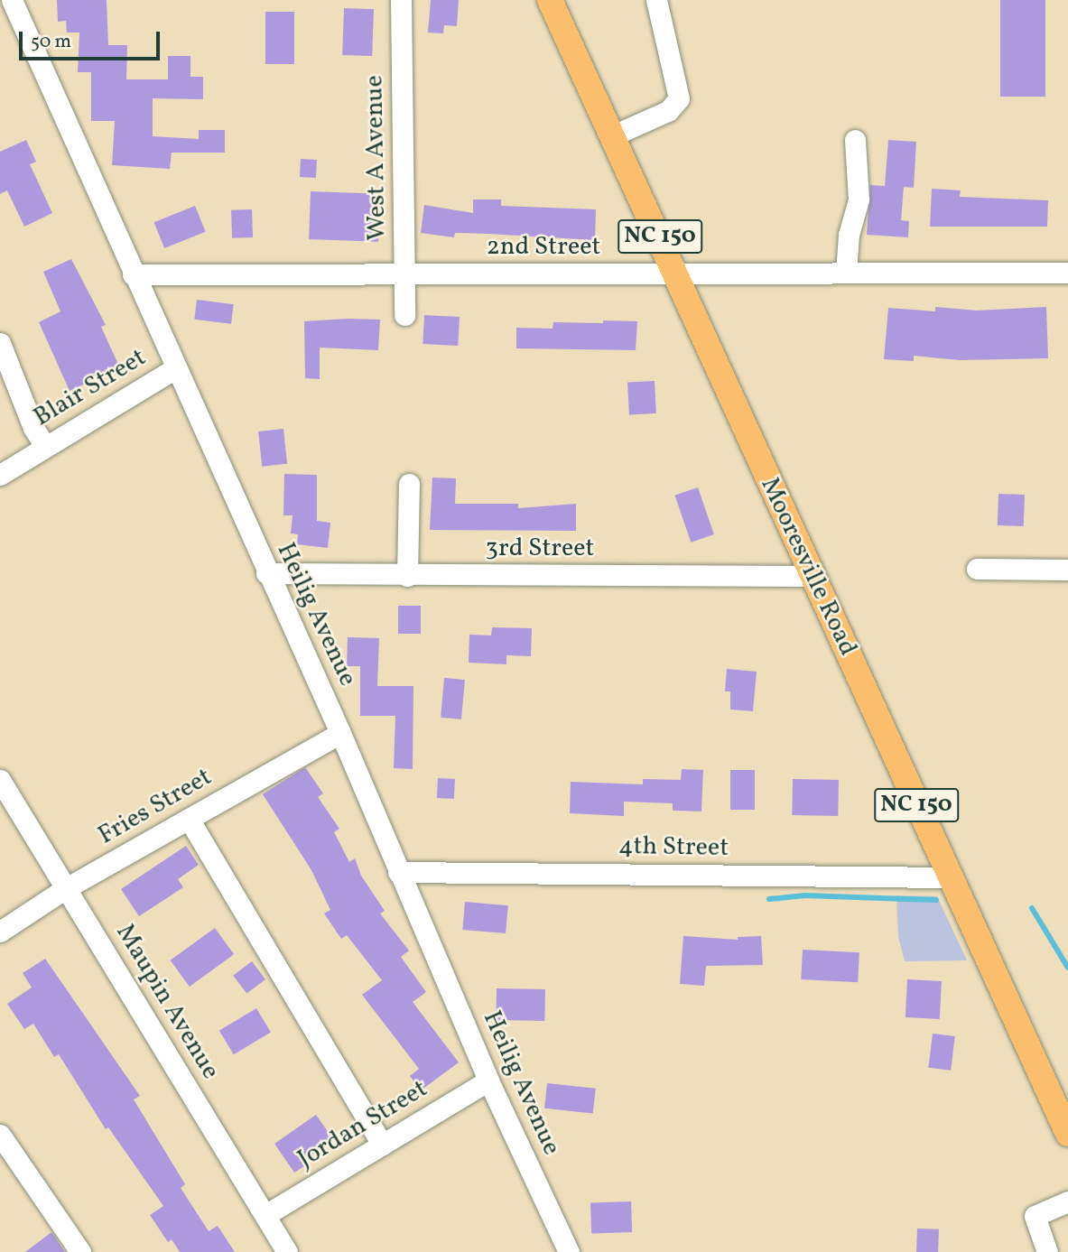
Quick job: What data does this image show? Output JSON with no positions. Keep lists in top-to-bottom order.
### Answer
{
  "streets": {
    "main road": ["NC 150", "Mooresville Road"],
    "street": [
      "West A Avenue",
      "2nd Street",
      "Blair Street",
      "3rd Street",
      "Heilig Avenue",
      "Fries Street",
      "4th Street",
      "Maupin Avenue",
      "Jordan Street"
    ]
  },
  "crossings": [
    ["West A Avenue", "2nd Street"],
    ["2nd Street", "Mooresville Road"],
    ["2nd Street", "Heilig Avenue"],
    ["Blair Street", "Heilig Avenue"],
    ["3rd Street", "Mooresville Road"],
    ["3rd Street", "Heilig Avenue"],
    ["Mooresville Road", "4th Street"],
    ["Heilig Avenue", "Fries Street"],
    ["Heilig Avenue", "4th Street"],
    ["Heilig Avenue", "Jordan Street"],
    ["Fries Street", "Maupin Avenue"],
    ["Maupin Avenue", "Jordan Street"]
  ],
  "scale_bar": "50 m"
}
